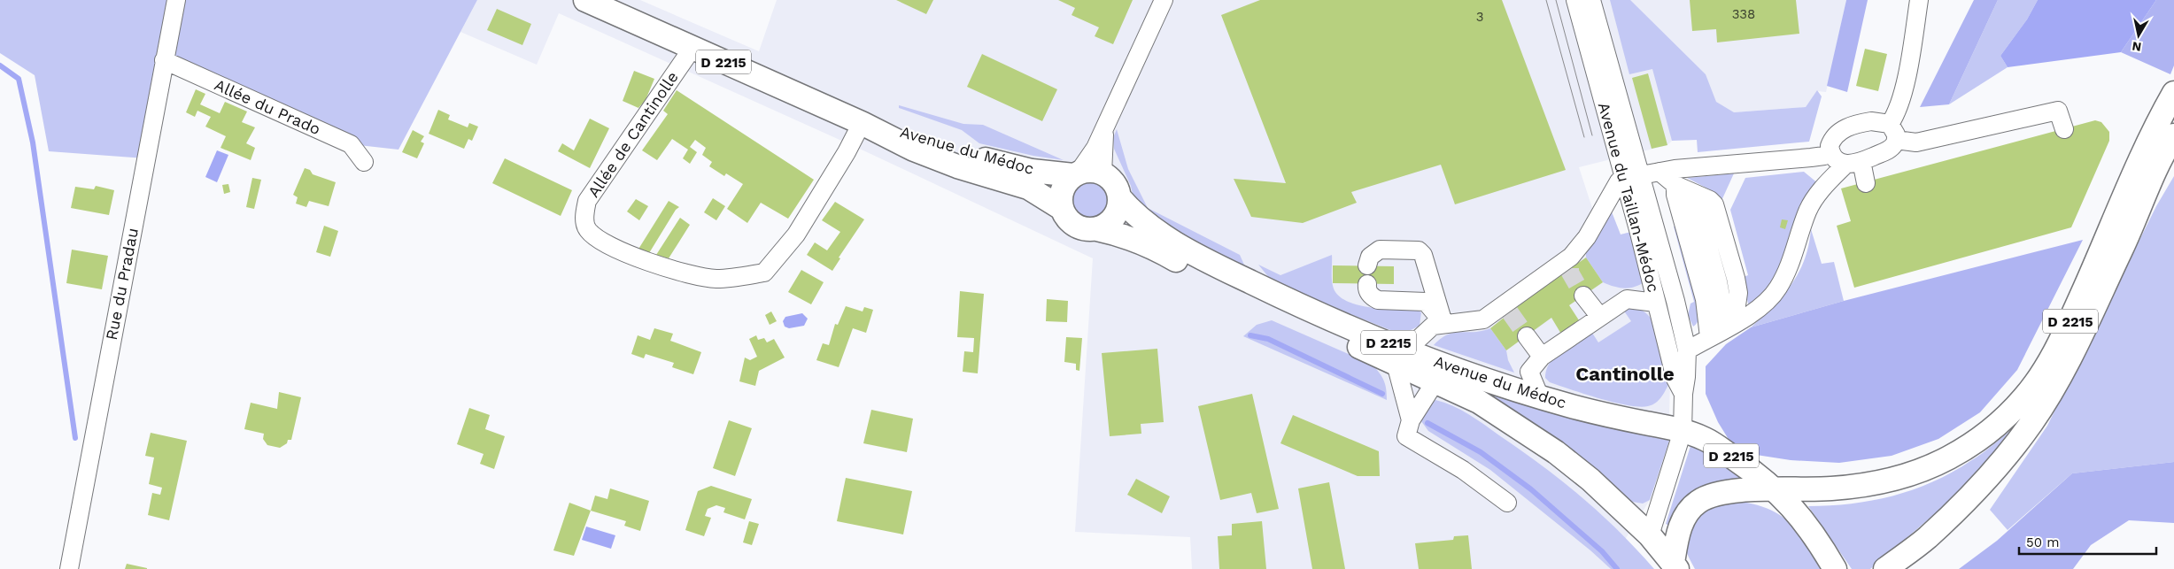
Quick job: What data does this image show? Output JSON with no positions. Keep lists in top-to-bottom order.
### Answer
{
  "streets": {
    "main road": ["D 2215", "Avenue du Médoc"],
    "street": [
      "Allée du Prado",
      "Allée de Cantinolle",
      "Avenue du Taillan-Médoc",
      "Rue du Pradau"
    ]
  },
  "crossings": [
    ["D 2215", "Avenue du Médoc"],
    ["Allée du Prado", "Rue du Pradau"],
    ["Allée de Cantinolle", "Avenue du Médoc"],
    ["Avenue du Médoc", "Avenue du Taillan-Médoc"]
  ],
  "districts": ["Cantinolle"],
  "house_numbers": ["338", "3"],
  "scale_bar": "50 m",
  "north": "bottom"
}
